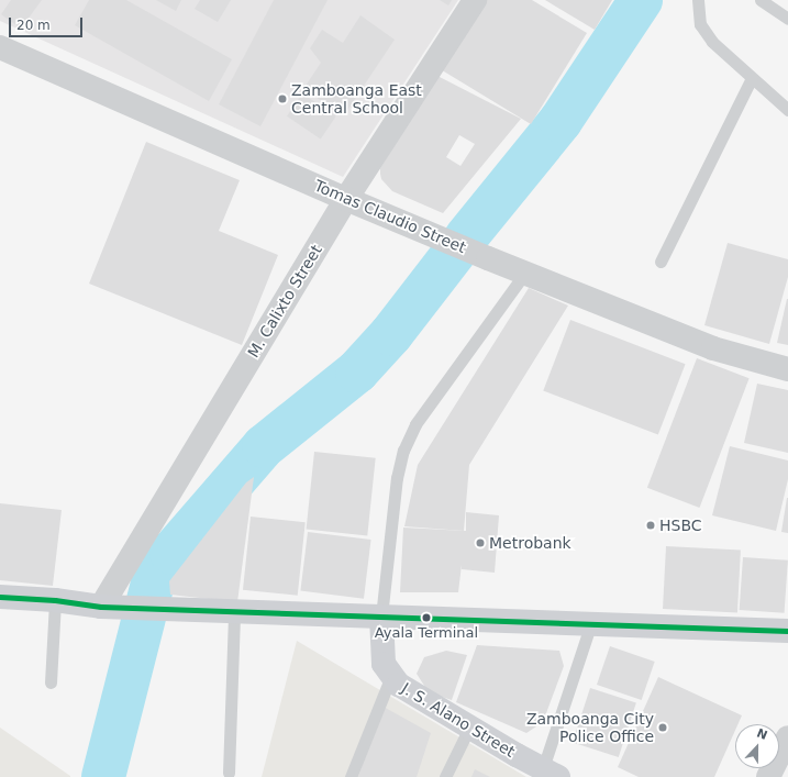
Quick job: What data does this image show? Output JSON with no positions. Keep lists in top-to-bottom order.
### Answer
{
  "streets": {
    "main road": ["J. S. Alano Street"],
    "street": ["Tomas Claudio Street", "M. Calixto Street"]
  },
  "crossings": [
    ["Tomas Claudio Street", "M. Calixto Street"]
  ],
  "places": [
    "Zamboanga East Central School",
    "HSBC",
    "Metrobank",
    "Ayala Terminal",
    "Zamboanga City Police Office"
  ],
  "scale_bar": "20 m",
  "north": "top"
}
